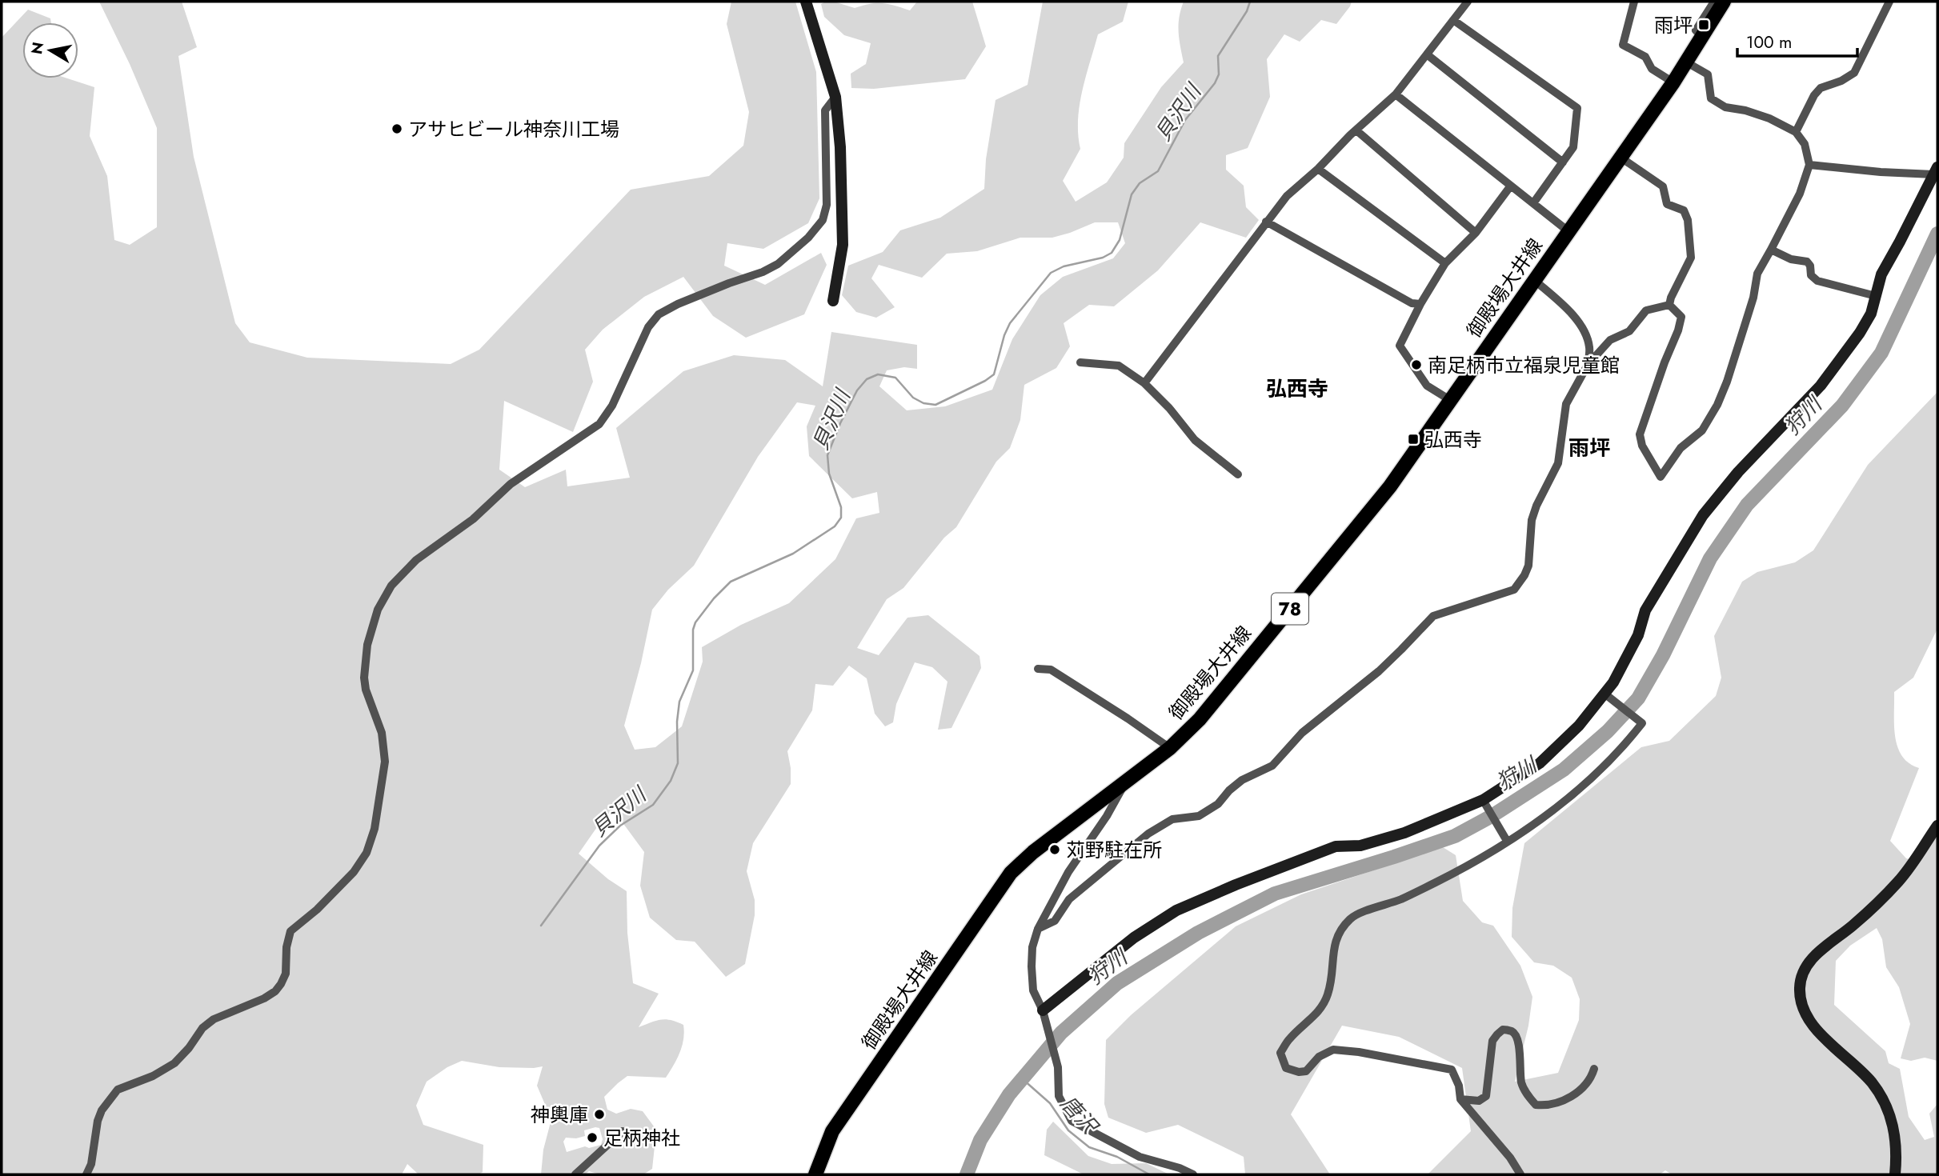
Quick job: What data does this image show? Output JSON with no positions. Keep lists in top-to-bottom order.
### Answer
{
  "streets": {
    "main road": ["御殿場大井線", "78"]
  },
  "districts": ["弘西寺", "雨坪"],
  "water": ["貝沢川", "狩川", "唐沢"],
  "places": {
    "transit": ["雨坪", "弘西寺"],
    "other": [
      "アサヒビール神奈川工場",
      "南足柄市立福泉児童館",
      "苅野駐在所",
      "神輿庫",
      "足柄神社"
    ]
  },
  "scale_bar": "100 m",
  "north": "left"
}
